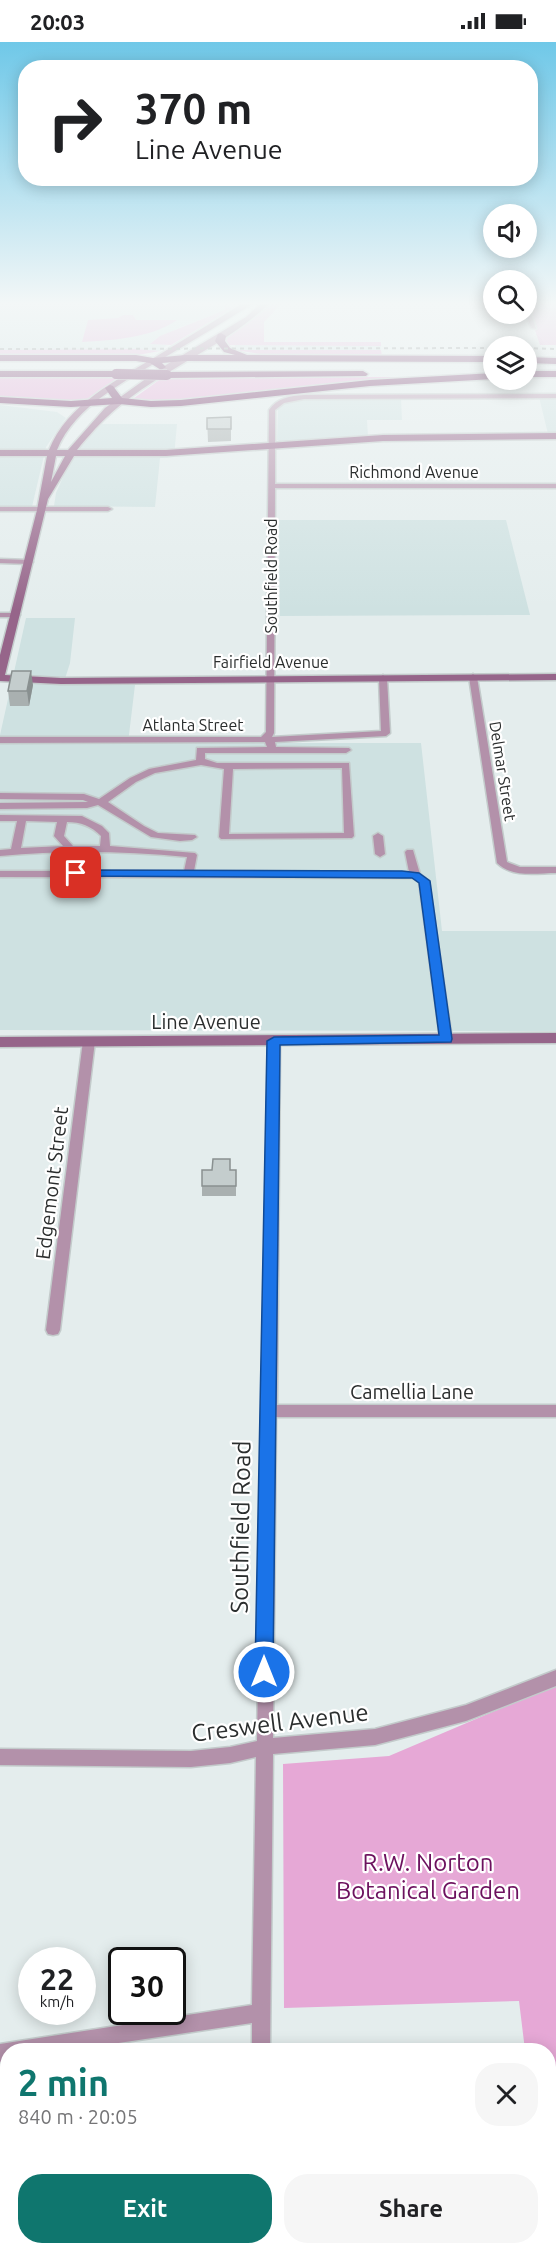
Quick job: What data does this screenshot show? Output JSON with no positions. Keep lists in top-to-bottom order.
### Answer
{
  "streets": {
    "main road": ["Fairfield Avenue", "Line Avenue"],
    "street": [
      "Richmond Avenue",
      "Southfield Road",
      "Atlanta Street",
      "Delmar Street",
      "Edgemont Street",
      "Camellia Lane",
      "Creswell Avenue"
    ]
  },
  "crossings": [
    ["Richmond Avenue", "Southfield Road"],
    ["Southfield Road", "Fairfield Avenue"],
    ["Southfield Road", "Atlanta Street"],
    ["Southfield Road", "Line Avenue"],
    ["Southfield Road", "Camellia Lane"],
    ["Southfield Road", "Creswell Avenue"],
    ["Fairfield Avenue", "Atlanta Street"],
    ["Fairfield Avenue", "Delmar Street"],
    ["Line Avenue", "Edgemont Street"]
  ],
  "parks": ["R.W. Norton Botanical Garden"],
  "page": {
    "status": "20:03",
    "turn": ["370 m", "Line Avenue"],
    "speed": "22 km/h",
    "limit": "30",
    "heading": ["2 min", "840 m · 20:05"],
    "buttons": ["Exit", "Share"]
  }
}
